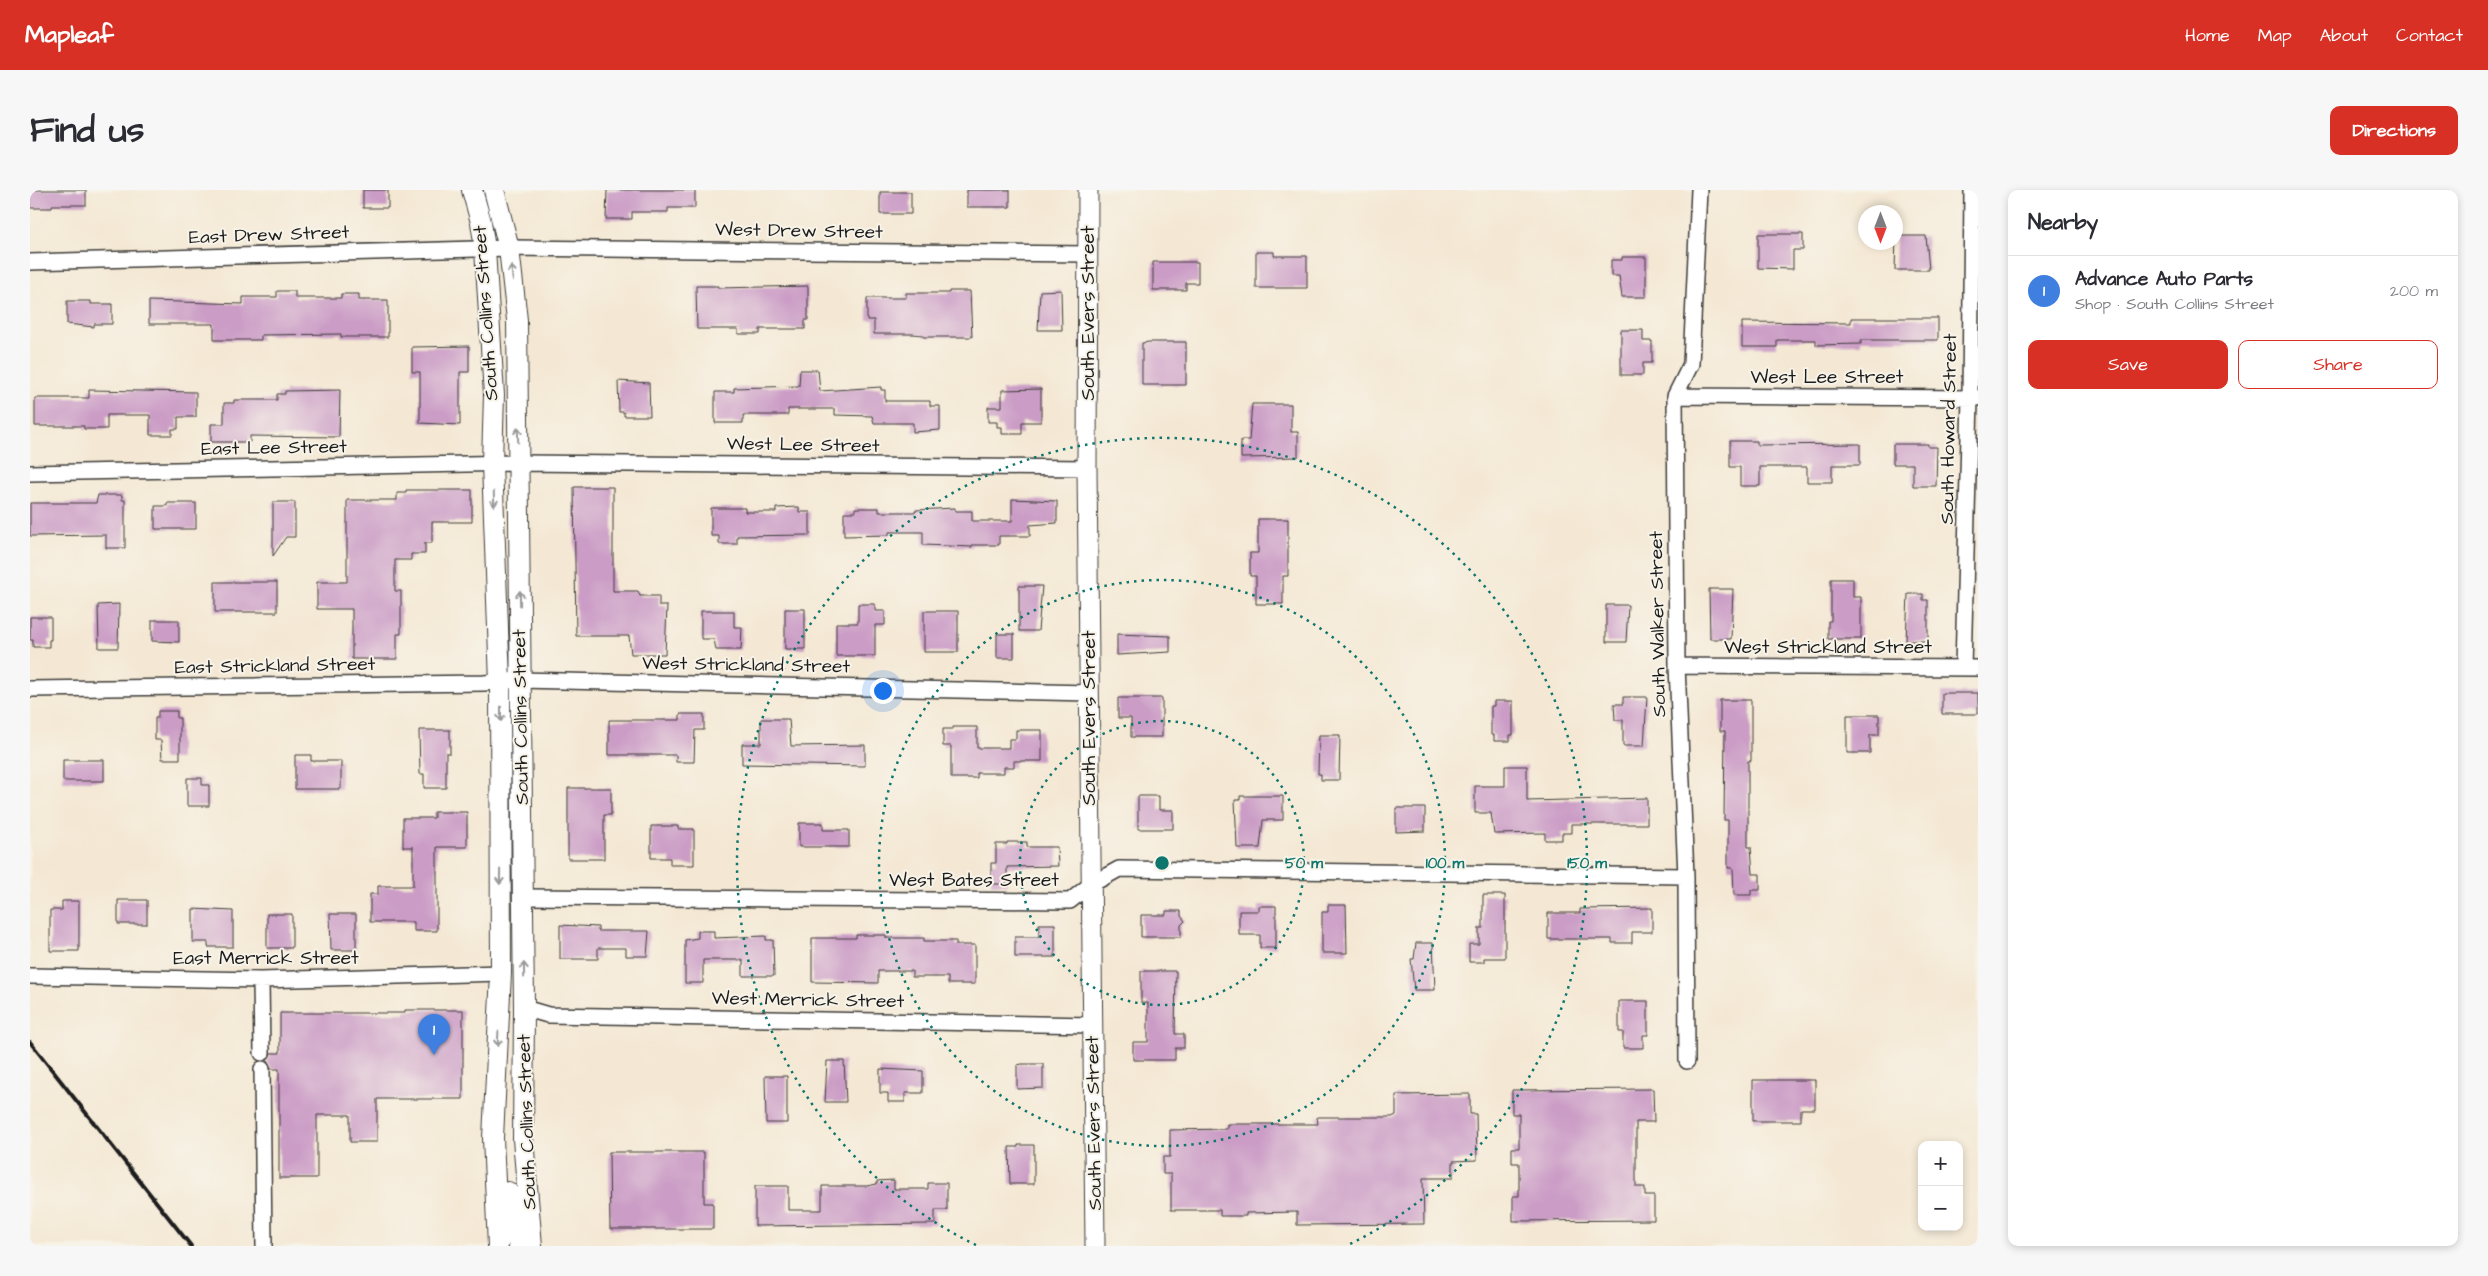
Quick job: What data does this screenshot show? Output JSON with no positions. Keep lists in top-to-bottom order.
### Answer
{
  "streets": {
    "main road": ["South Collins Street"],
    "street": [
      "West Drew Street",
      "East Drew Street",
      "South Evers Street",
      "West Lee Street",
      "South Howard Street",
      "East Lee Street",
      "South Walker Street",
      "West Strickland Street",
      "East Strickland Street",
      "West Bates Street",
      "East Merrick Street",
      "West Merrick Street"
    ]
  },
  "crossings": [
    ["West Drew Street", "East Drew Street"],
    ["West Drew Street", "South Collins Street"],
    ["West Drew Street", "South Evers Street"],
    ["East Drew Street", "South Collins Street"],
    ["South Collins Street", "West Lee Street"],
    ["South Collins Street", "East Lee Street"],
    ["South Collins Street", "West Strickland Street"],
    ["South Collins Street", "East Strickland Street"],
    ["South Collins Street", "West Bates Street"],
    ["South Collins Street", "East Merrick Street"],
    ["South Collins Street", "West Merrick Street"],
    ["South Evers Street", "West Lee Street"],
    ["South Evers Street", "West Strickland Street"],
    ["South Evers Street", "West Bates Street"],
    ["South Evers Street", "West Merrick Street"],
    ["West Lee Street", "South Howard Street"],
    ["West Lee Street", "East Lee Street"],
    ["West Lee Street", "South Walker Street"],
    ["South Howard Street", "West Strickland Street"],
    ["South Walker Street", "West Strickland Street"],
    ["South Walker Street", "West Bates Street"],
    ["West Strickland Street", "East Strickland Street"]
  ],
  "north": "bottom",
  "page": {
    "header": "Mapleaf",
    "nav": [
      "Home",
      "Map",
      "About",
      "Contact"
    ],
    "title": "Find us",
    "buttons": [
      "Directions",
      ["Save", "Share"]
    ],
    "heading": "Nearby",
    "list": [
      {
        "mark": "1",
        "name": "Advance Auto Parts",
        "note": "Shop · South Collins Street",
        "value": "200 m"
      }
    ],
    "pins": "1",
    "map_buttons": ["+", "−"]
  },
  "rings": ["50 m", "100 m", "150 m"]
}
